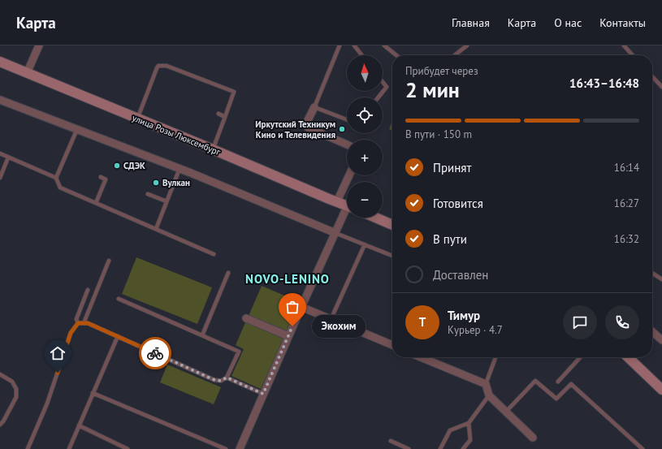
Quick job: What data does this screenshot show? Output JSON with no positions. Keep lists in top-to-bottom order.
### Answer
{
  "streets": {
    "main road": ["улица Розы Люксембург"]
  },
  "districts": ["NOVO-LENINO"],
  "places": [
    "Иркутский Техникум Кино и Телевидения",
    "СДЭК",
    "Вулкан",
    "Экохим"
  ],
  "north": "top",
  "page": {
    "header": "Карта",
    "nav": [
      "Главная",
      "Карта",
      "О нас",
      "Контакты"
    ],
    "map_buttons": ["+", "−"],
    "heading": ["2 мин", "Прибудет через", "16:43–16:48"],
    "panel": ["Тимур", "Курьер · 4.7"],
    "bar": "В пути · 150 m",
    "list": [
      ["Принят", "16:14"],
      ["Готовится", "16:27"],
      ["В пути", "16:32"],
      "Доставлен"
    ],
    "round": "Т",
    "bubble": "Экохим"
  }
}
